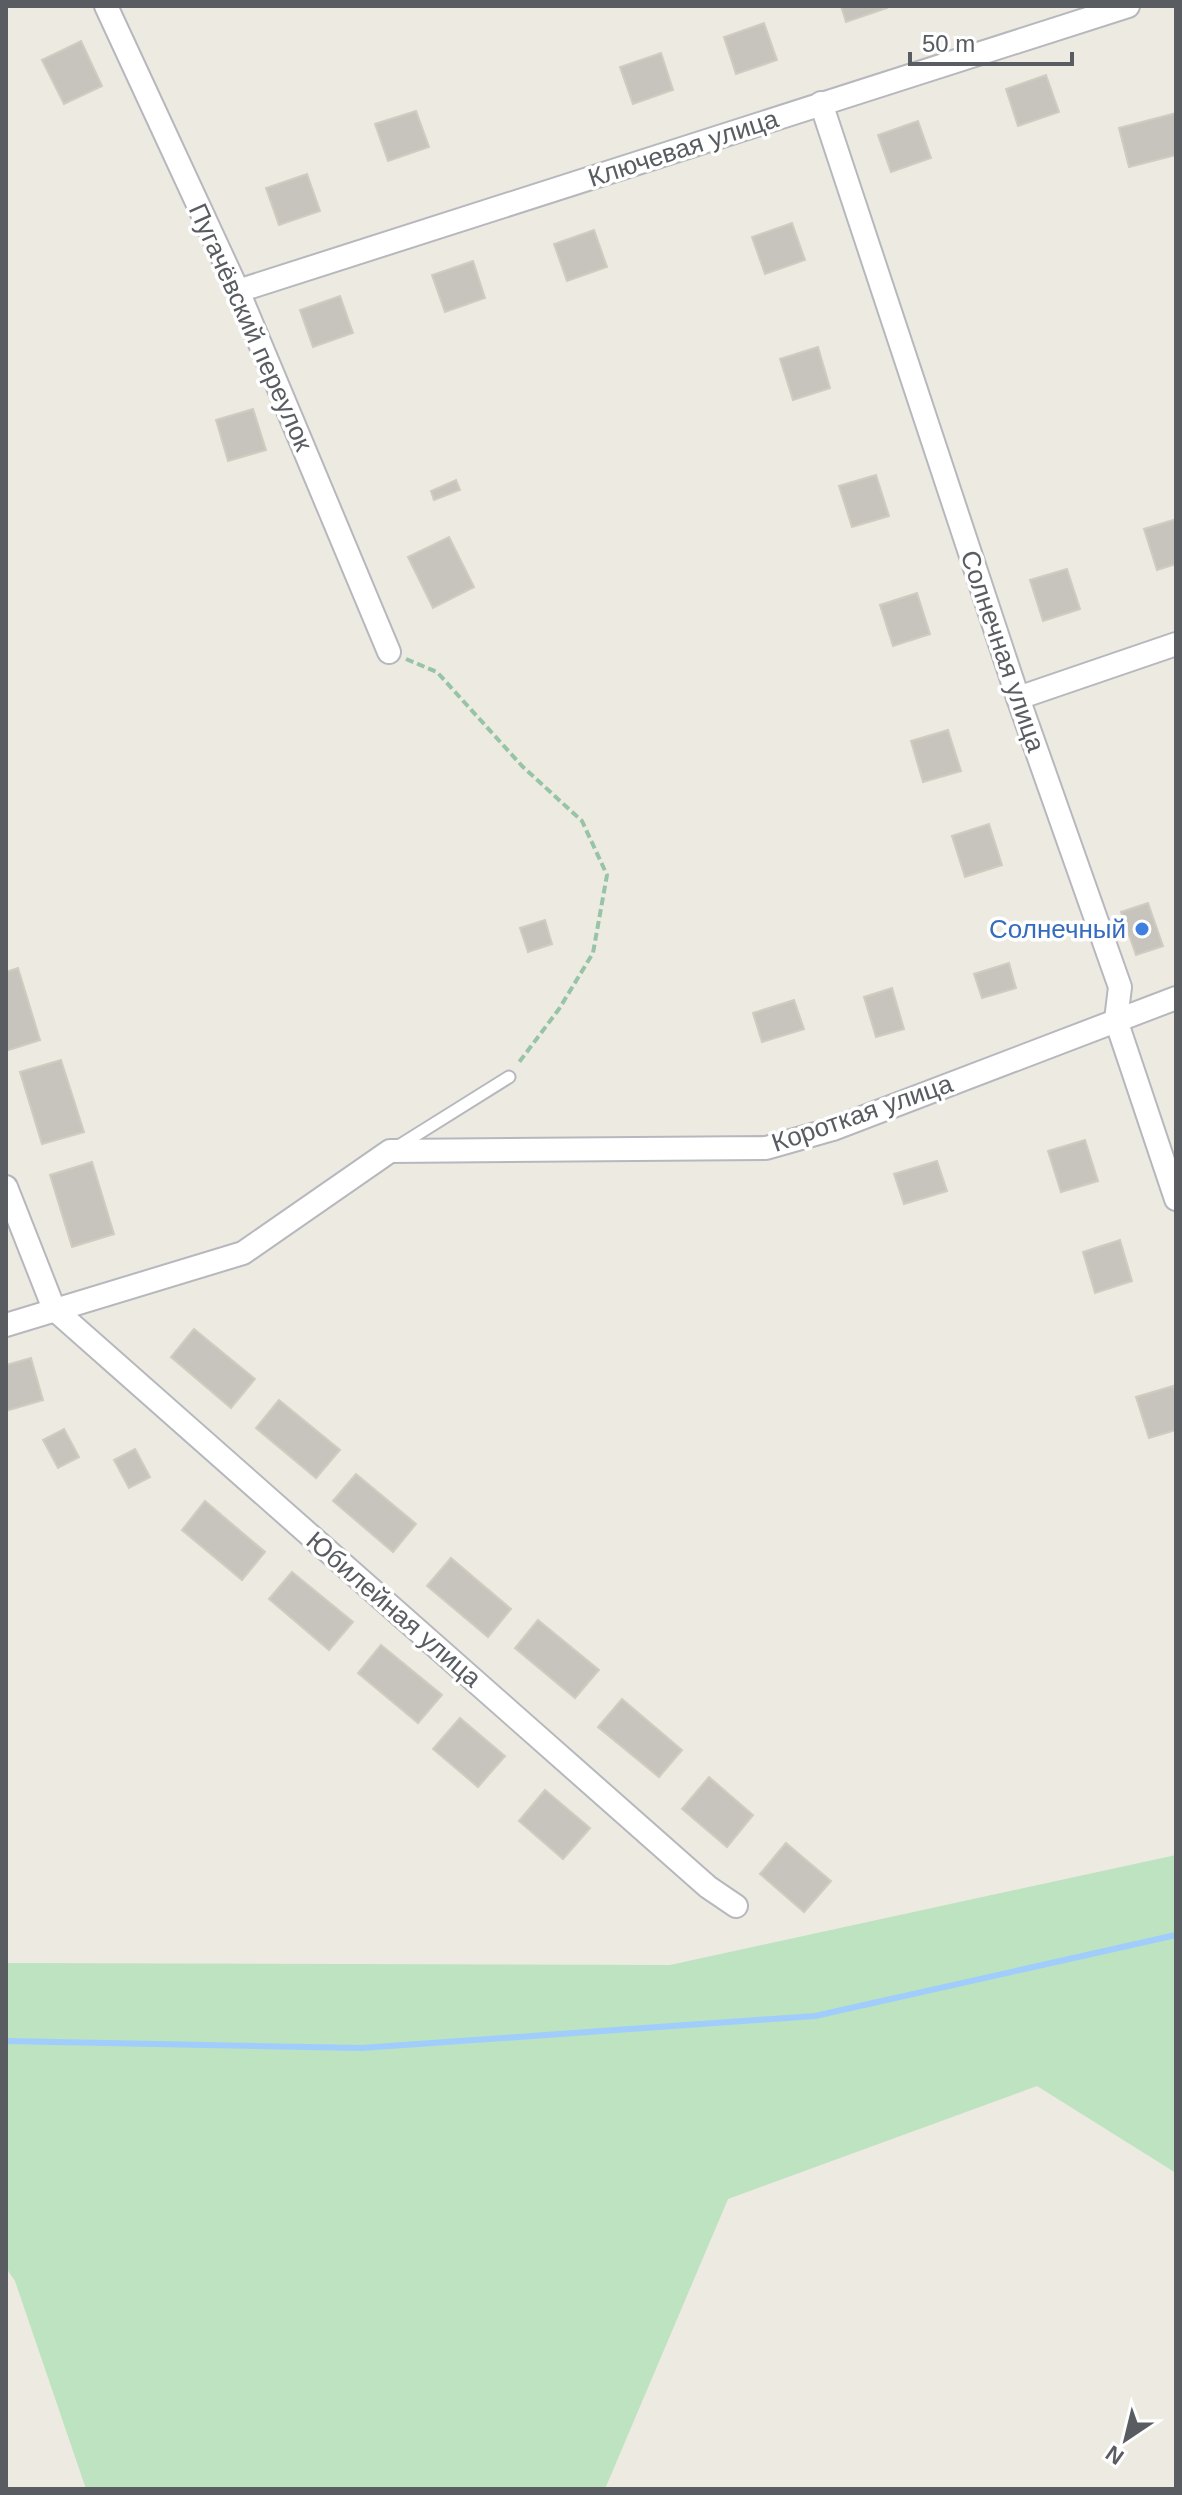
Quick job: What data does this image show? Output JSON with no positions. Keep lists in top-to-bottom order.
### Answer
{
  "streets": {
    "street": [
      "Ключевая улица",
      "Пугачёвский переулок",
      "Солнечная улица",
      "Короткая улица",
      "Юбилейная улица"
    ]
  },
  "crossings": [
    ["Ключевая улица", "Пугачёвский переулок"],
    ["Ключевая улица", "Солнечная улица"],
    ["Солнечная улица", "Короткая улица"]
  ],
  "places": ["Солнечный"],
  "scale_bar": "50 m",
  "north": "bottom left"
}
